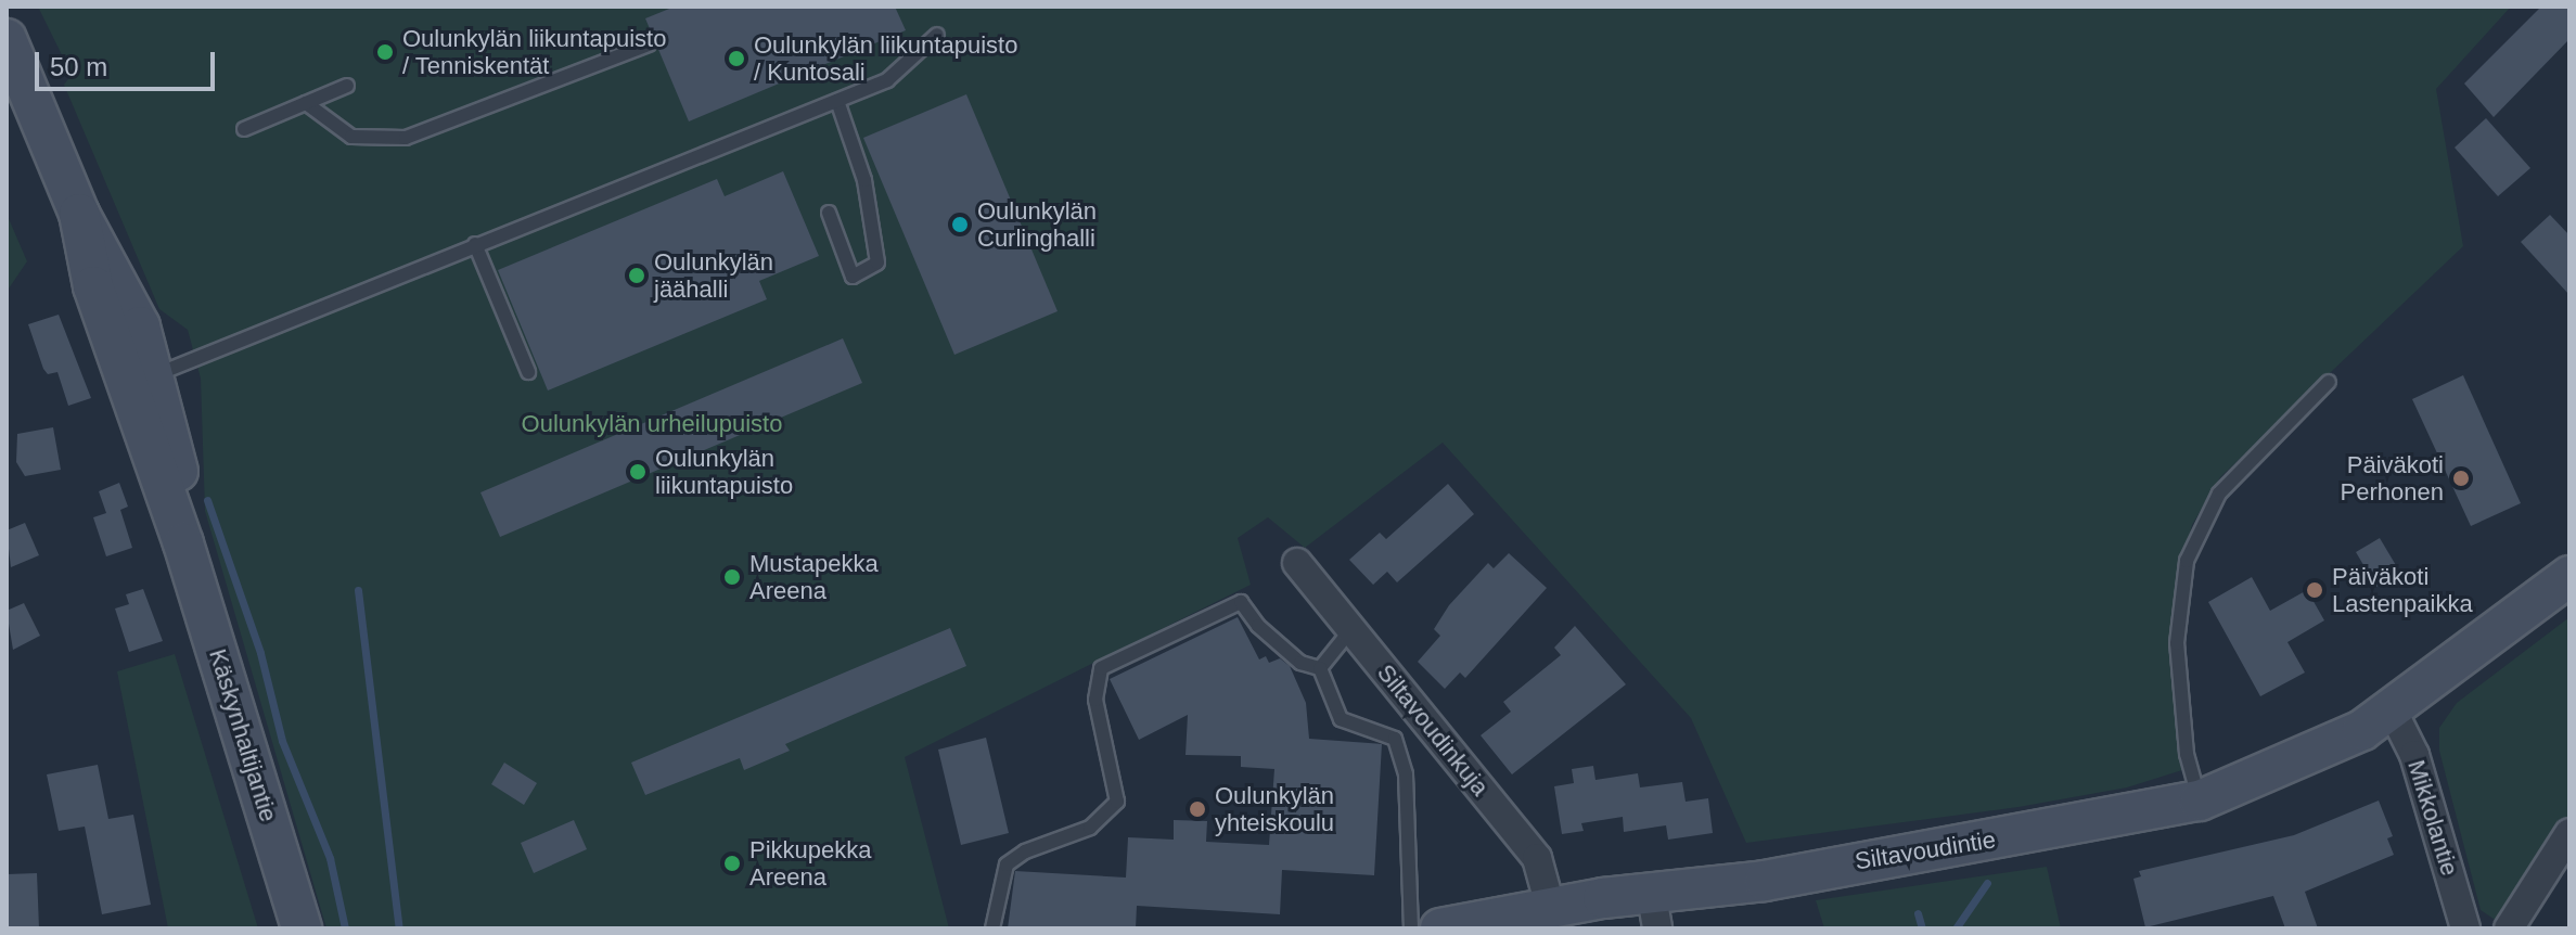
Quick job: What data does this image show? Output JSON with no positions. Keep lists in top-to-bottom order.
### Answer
{
  "streets": {
    "main road": ["Käskynhaltijantie", "Siltavoudintie"],
    "street": ["Siltavoudinkuja", "Mikkolantie"]
  },
  "crossings": [
    ["Siltavoudinkuja", "Siltavoudintie"],
    ["Mikkolantie", "Siltavoudintie"]
  ],
  "parks": ["Oulunkylän urheilupuisto"],
  "places": [
    "Oulunkylän liikuntapuisto / Tenniskentät",
    "Oulunkylän liikuntapuisto / Kuntosali",
    "Oulunkylän Curlinghalli",
    "Oulunkylän jäähalli",
    "Oulunkylän liikuntapuisto",
    "Päiväkoti Perhonen",
    "Mustapekka Areena",
    "Päiväkoti Lastenpaikka",
    "Oulunkylän yhteiskoulu",
    "Pikkupekka Areena"
  ],
  "scale_bar": "50 m"
}
